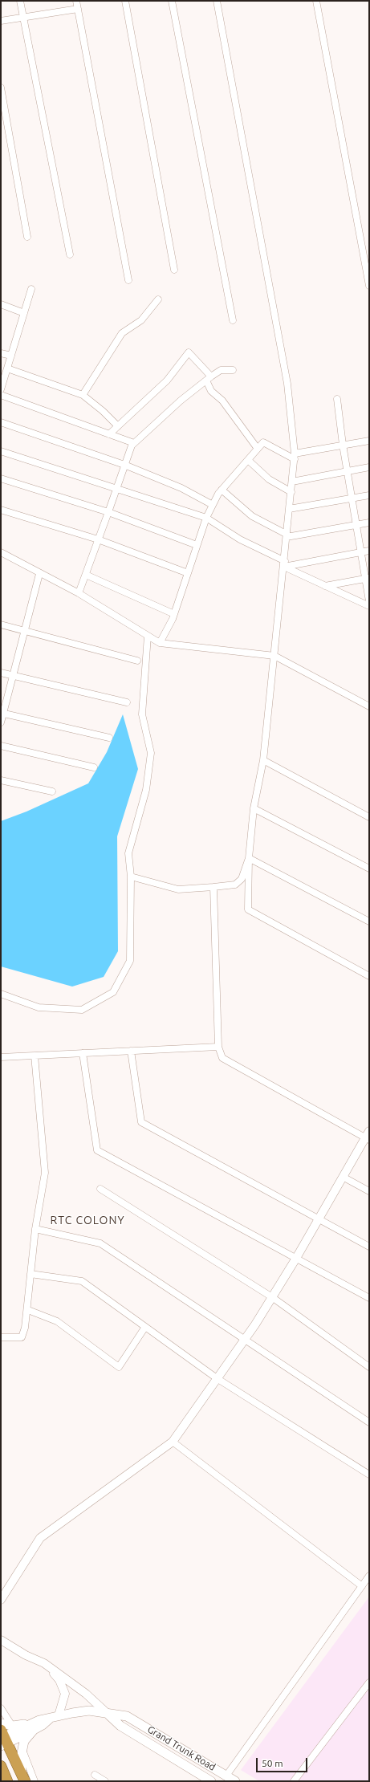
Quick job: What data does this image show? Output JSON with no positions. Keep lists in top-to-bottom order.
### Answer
{
  "streets": {
    "main road": ["Grand Trunk Road"]
  },
  "districts": ["RTC COLONY"],
  "scale_bar": "50 m"
}
